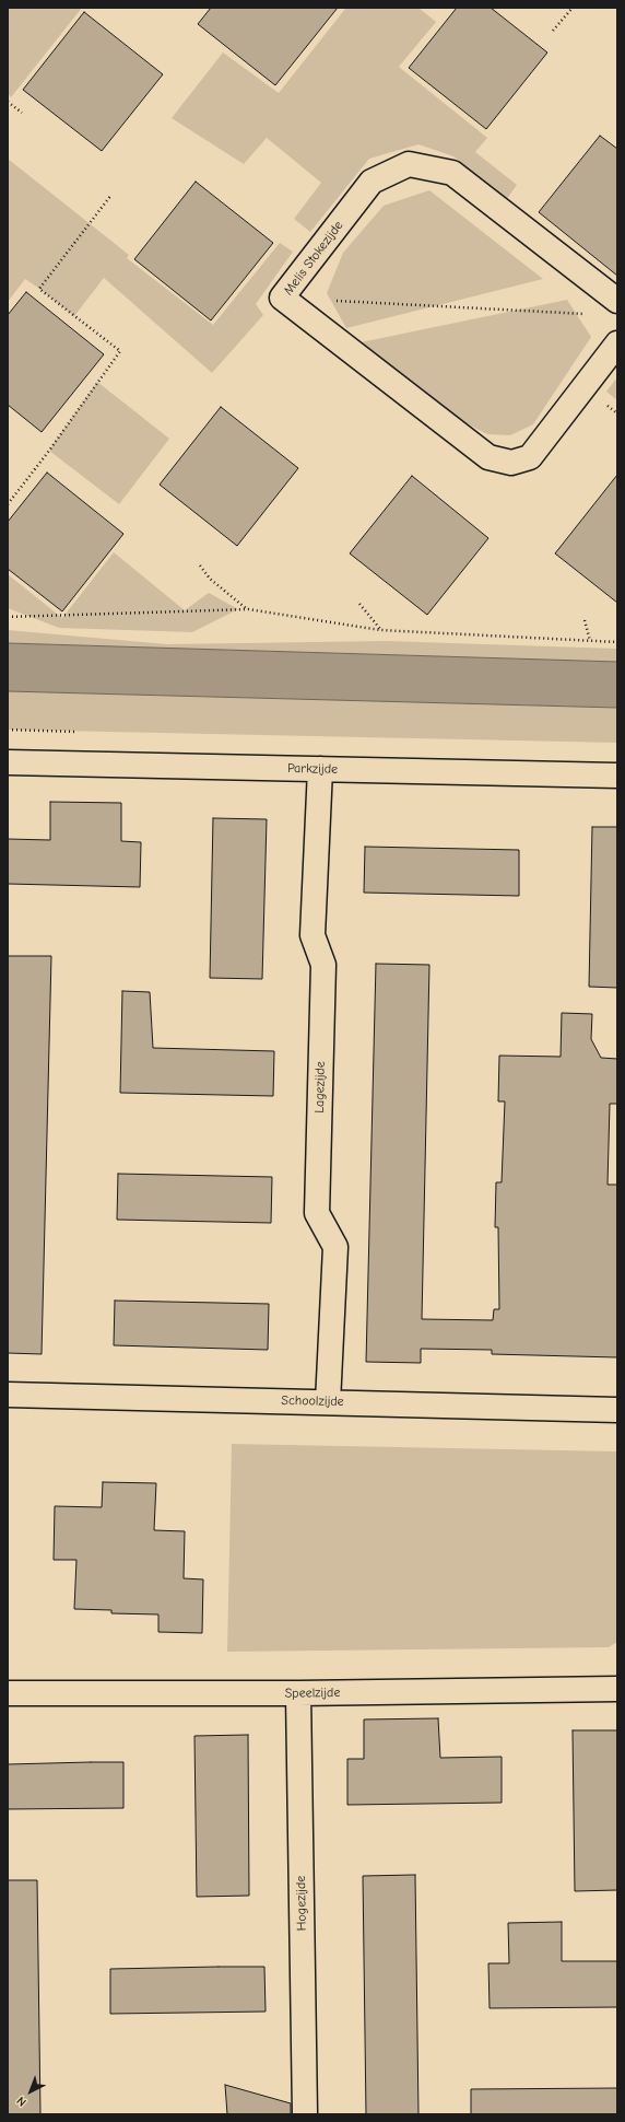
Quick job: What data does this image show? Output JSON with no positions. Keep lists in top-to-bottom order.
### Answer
{
  "streets": {
    "street": [
      "Melis Stokezijde",
      "Parkzijde",
      "Lagezijde",
      "Schoolzijde",
      "Speelzijde",
      "Hogezijde"
    ]
  },
  "crossings": [
    ["Parkzijde", "Lagezijde"],
    ["Lagezijde", "Schoolzijde"],
    ["Speelzijde", "Hogezijde"]
  ],
  "north": "bottom left"
}
